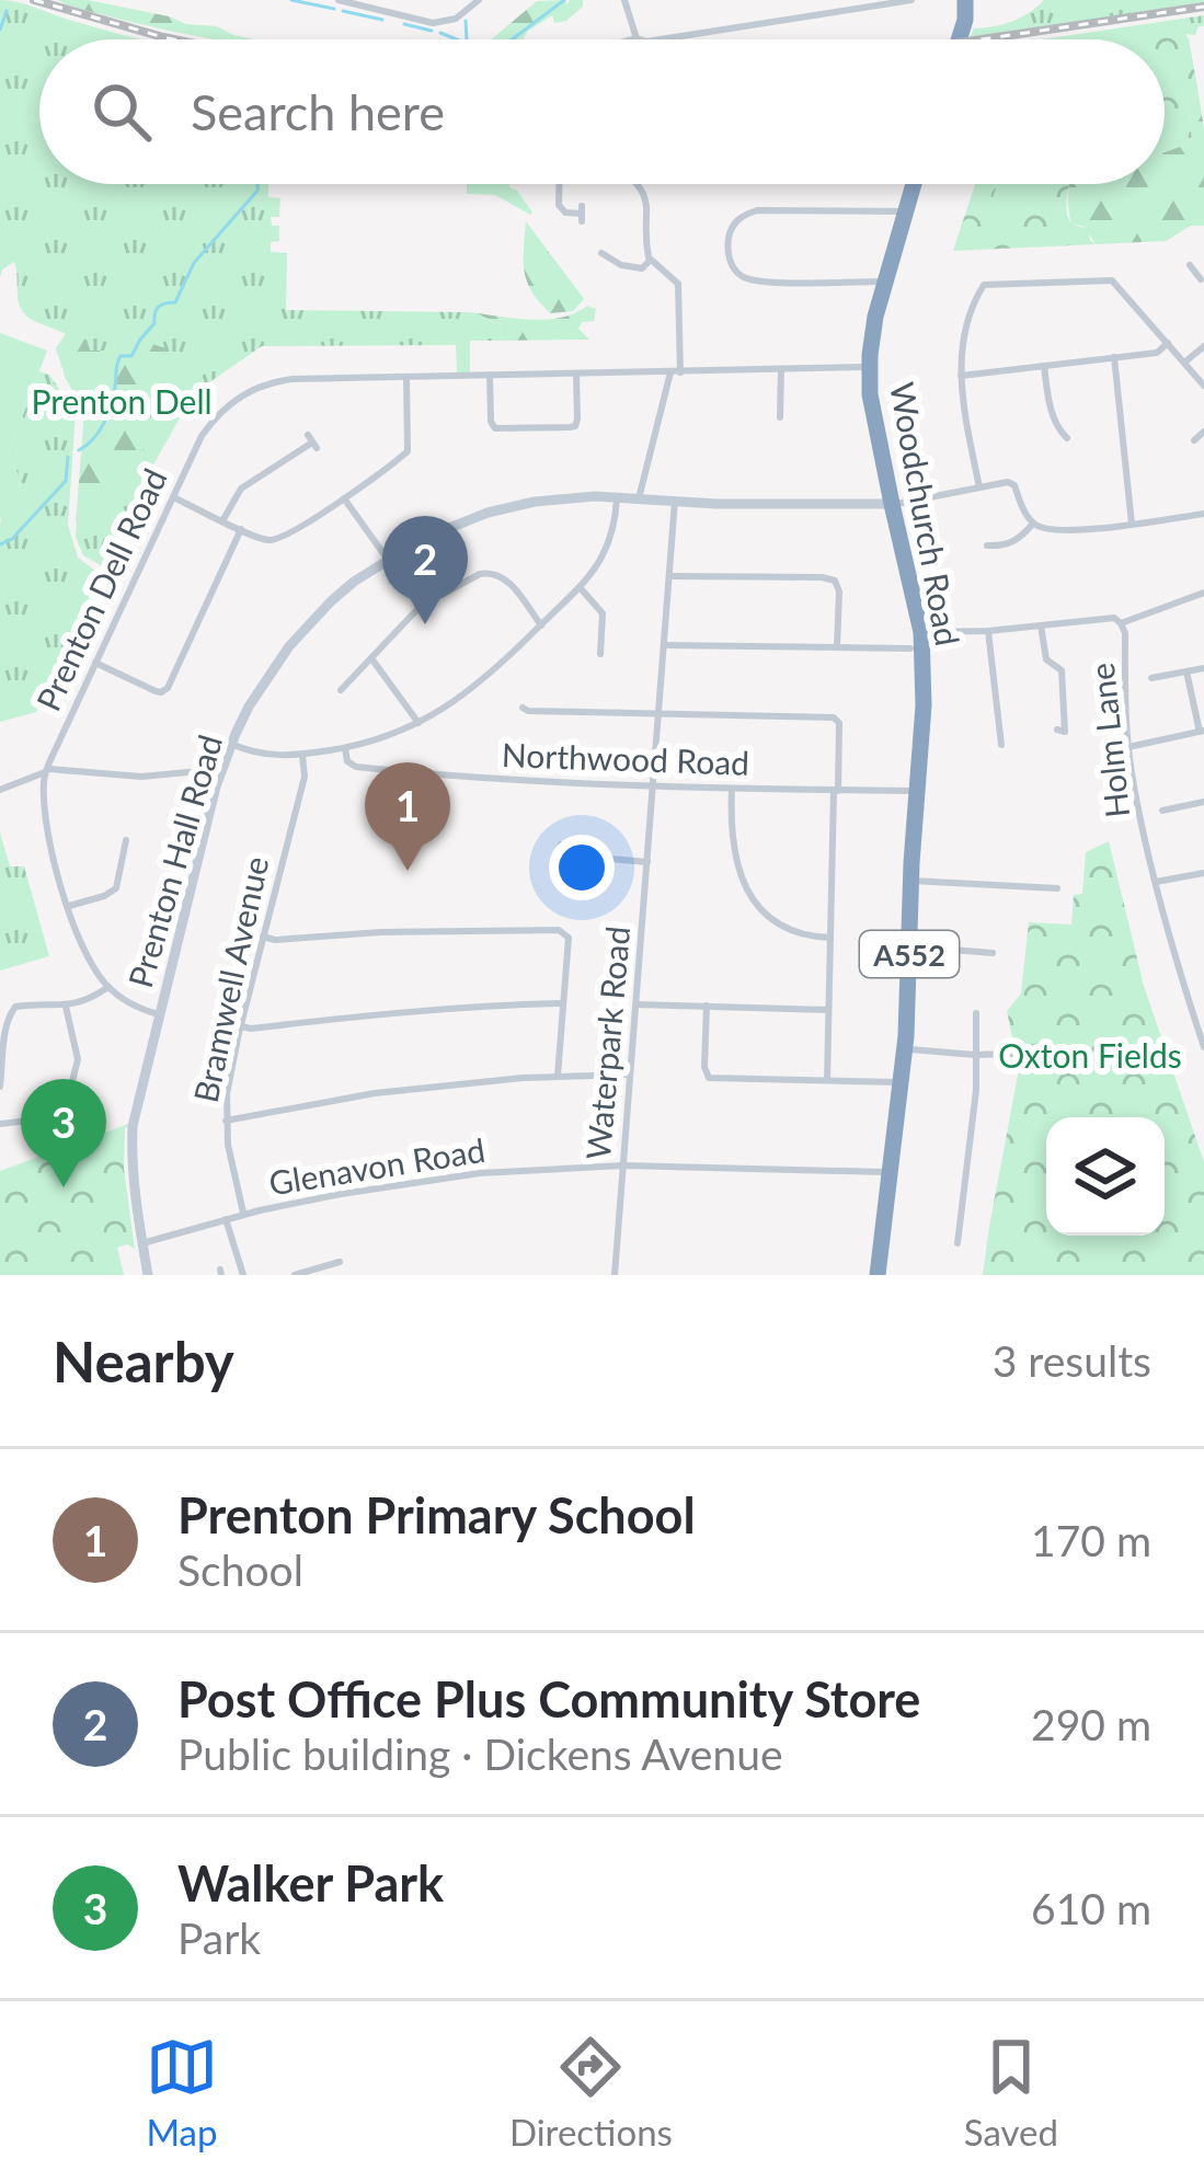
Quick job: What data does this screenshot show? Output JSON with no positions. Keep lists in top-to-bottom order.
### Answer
{
  "streets": {
    "highway": ["Woodchurch Road", "A552"],
    "street": [
      "Prenton Dell Road",
      "Holm Lane",
      "Northwood Road",
      "Prenton Hall Road",
      "Bramwell Avenue",
      "Waterpark Road",
      "Glenavon Road"
    ]
  },
  "crossings": [
    ["Woodchurch Road", "Prenton Dell Road"],
    ["Woodchurch Road", "Holm Lane"],
    ["Woodchurch Road", "Northwood Road"],
    ["Woodchurch Road", "Prenton Hall Road"],
    ["Woodchurch Road", "Glenavon Road"],
    ["Northwood Road", "Waterpark Road"],
    ["Prenton Hall Road", "Waterpark Road"],
    ["Prenton Hall Road", "Glenavon Road"],
    ["Bramwell Avenue", "Glenavon Road"],
    ["Waterpark Road", "Glenavon Road"]
  ],
  "parks": ["Prenton Dell", "Oxton Fields"],
  "page": {
    "search": "Search here",
    "pins": ["2", "1", "3"],
    "heading": ["Nearby", "3 results"],
    "list": [
      {
        "mark": "1",
        "name": "Prenton Primary School",
        "note": "School",
        "value": "170 m"
      },
      {
        "mark": "2",
        "name": "Post Office Plus Community Store",
        "note": "Public building · Dickens Avenue",
        "value": "290 m"
      },
      {
        "mark": "3",
        "name": "Walker Park",
        "note": "Park",
        "value": "610 m"
      }
    ],
    "nav": ["Map", "Directions", "Saved"]
  }
}
